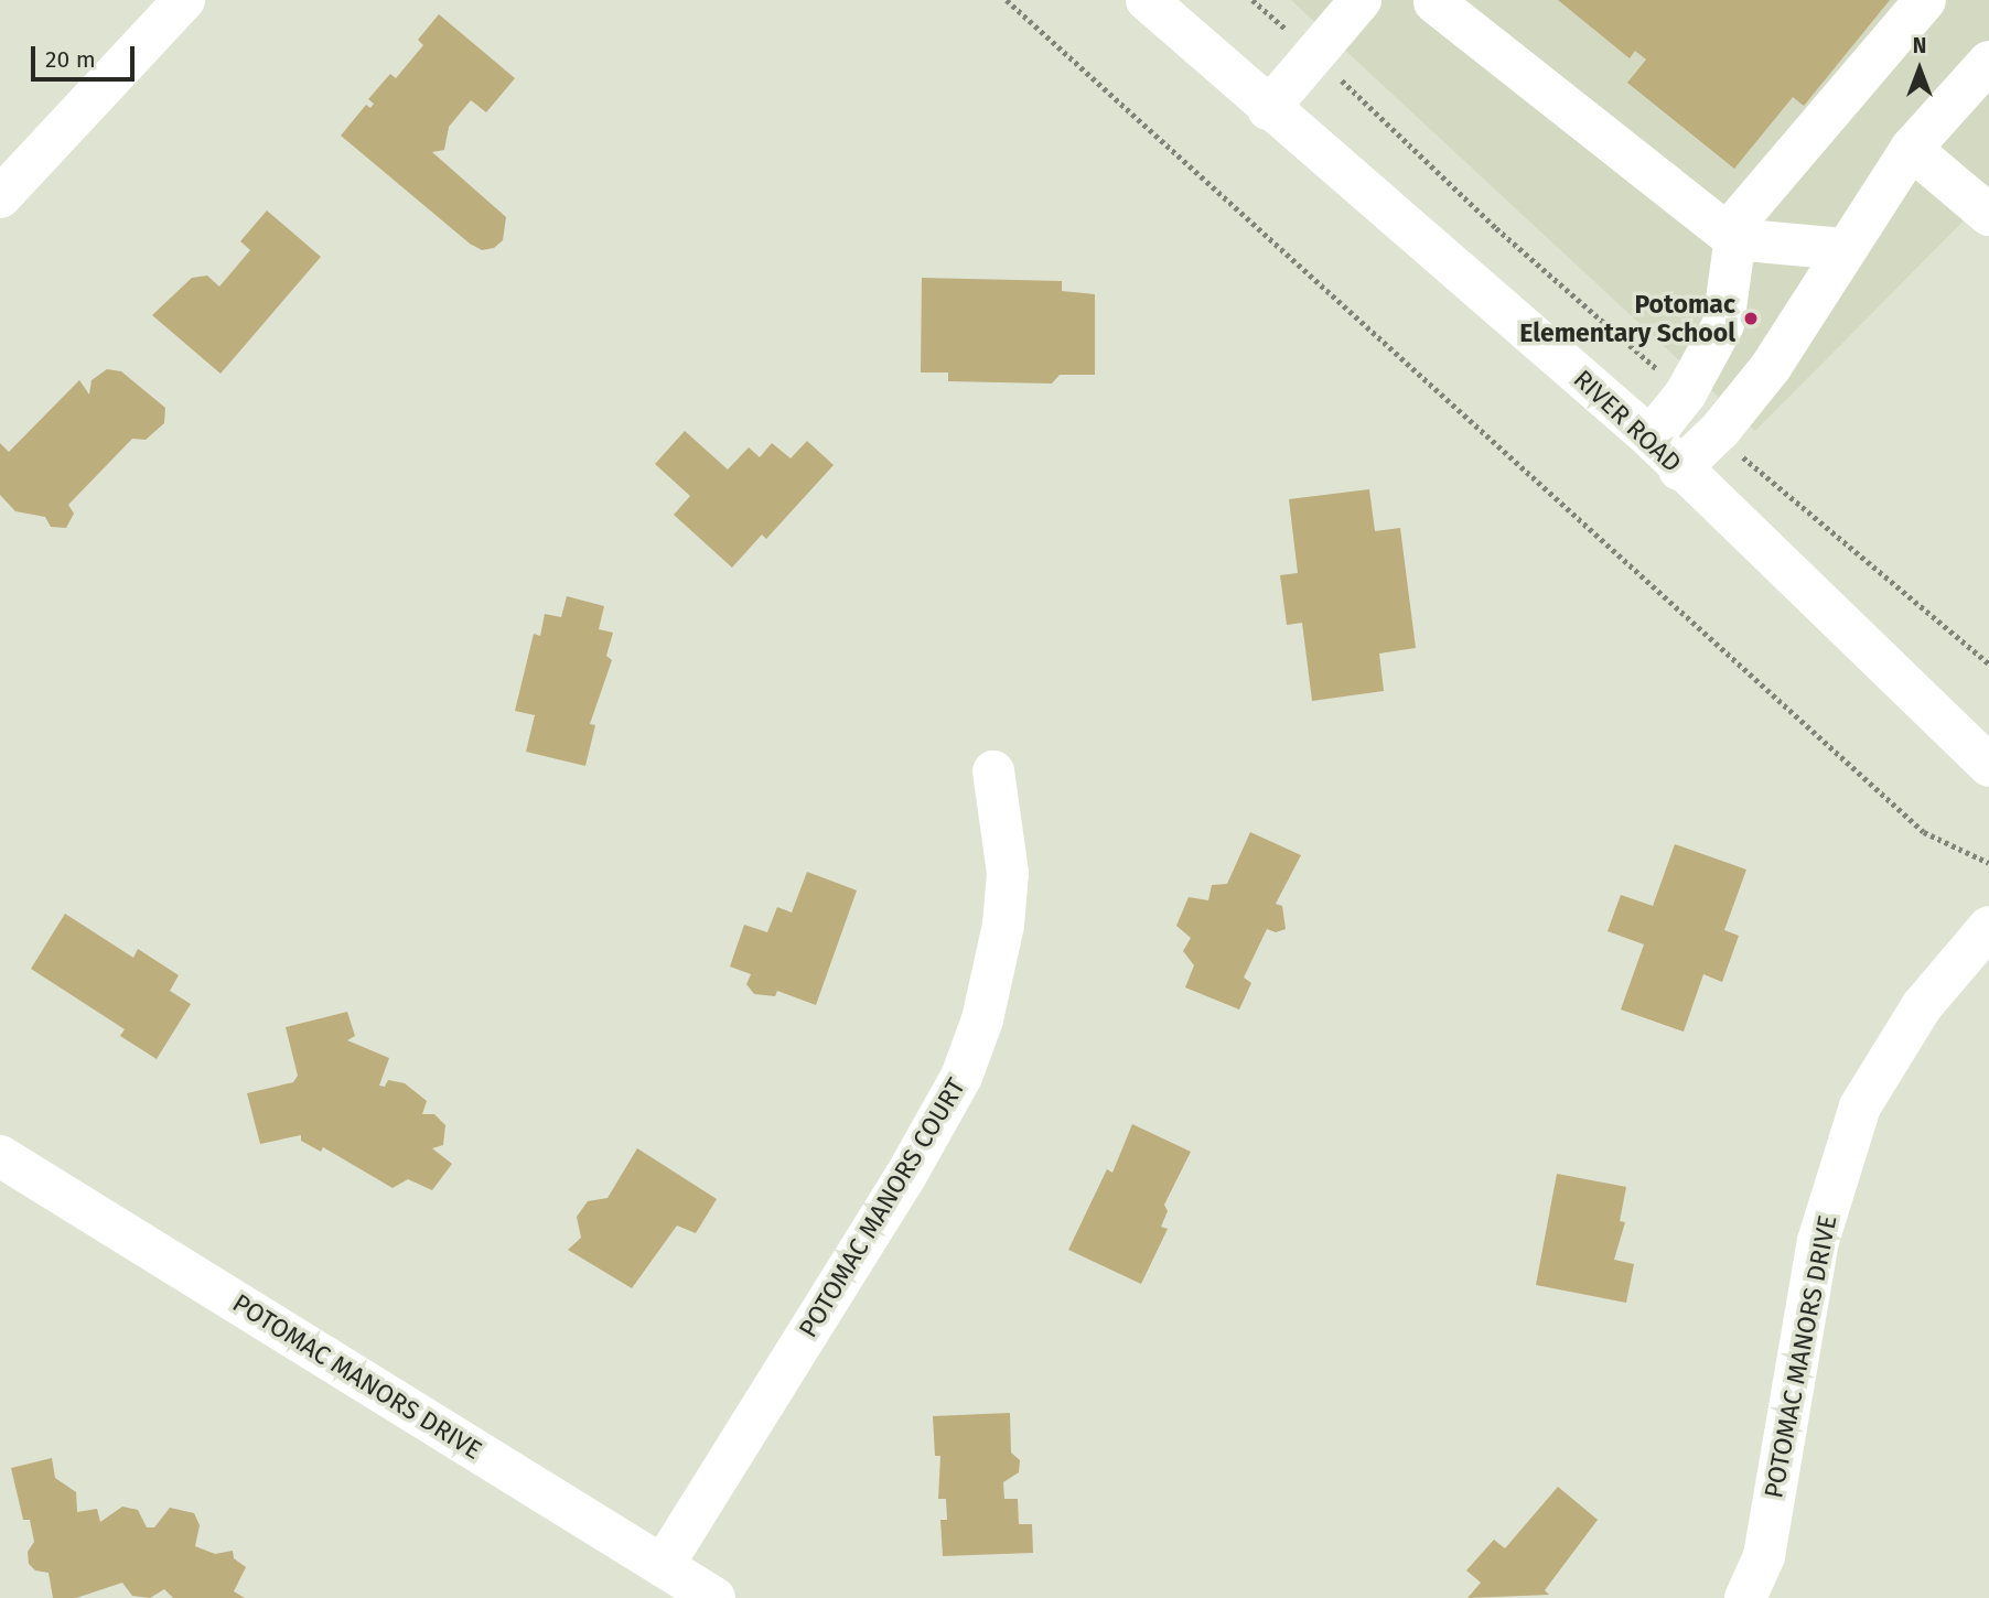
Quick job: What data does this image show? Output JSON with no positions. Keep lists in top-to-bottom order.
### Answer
{
  "streets": {
    "street": ["RIVER ROAD", "POTOMAC MANORS COURT", "POTOMAC MANORS DRIVE"]
  },
  "crossings": [
    ["POTOMAC MANORS COURT", "POTOMAC MANORS DRIVE"]
  ],
  "places": ["Potomac Elementary School"],
  "scale_bar": "20 m",
  "north": "top"
}
